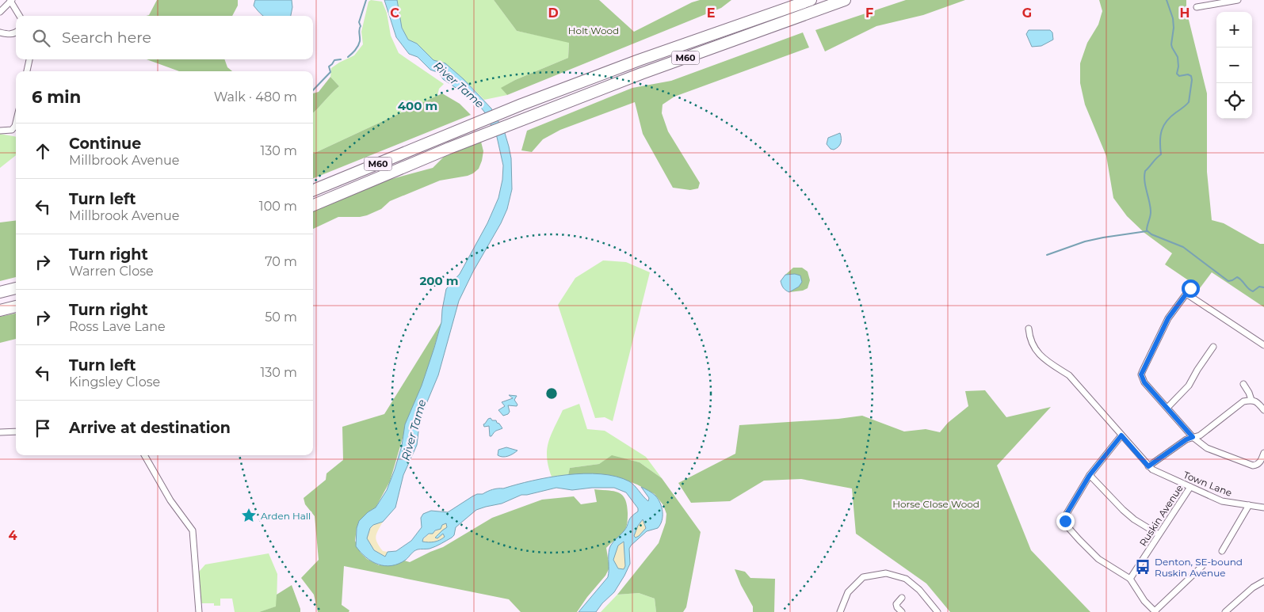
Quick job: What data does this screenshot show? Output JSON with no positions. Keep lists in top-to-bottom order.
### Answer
{
  "streets": {
    "highway": ["M60"],
    "street": ["Town Lane", "Ruskin Avenue"]
  },
  "crossings": [
    ["Town Lane", "Ruskin Avenue"]
  ],
  "water": ["River Tame"],
  "parks": ["Holt Wood", "Horse Close Wood"],
  "places": {
    "place": ["Arden Hall"],
    "bus stop": ["Denton, SE-bound Ruskin Avenue"]
  },
  "page": {
    "map_buttons": ["+", "−"],
    "search": "Search here",
    "heading": ["6 min", "Walk · 480 m"],
    "list": [
      ["Continue", "Millbrook Avenue", "130 m"],
      ["Turn left", "Millbrook Avenue", "100 m"],
      ["Turn right", "Warren Close", "70 m"],
      ["Turn right", "Ross Lave Lane", "50 m"],
      ["Turn left", "Kingsley Close", "130 m"],
      "Arrive at destination"
    ]
  },
  "grid": {
    "columns": [
      "C",
      "D",
      "E",
      "F",
      "G",
      "H"
    ],
    "rows": ["4"]
  },
  "rings": ["400 m", "200 m"]
}
